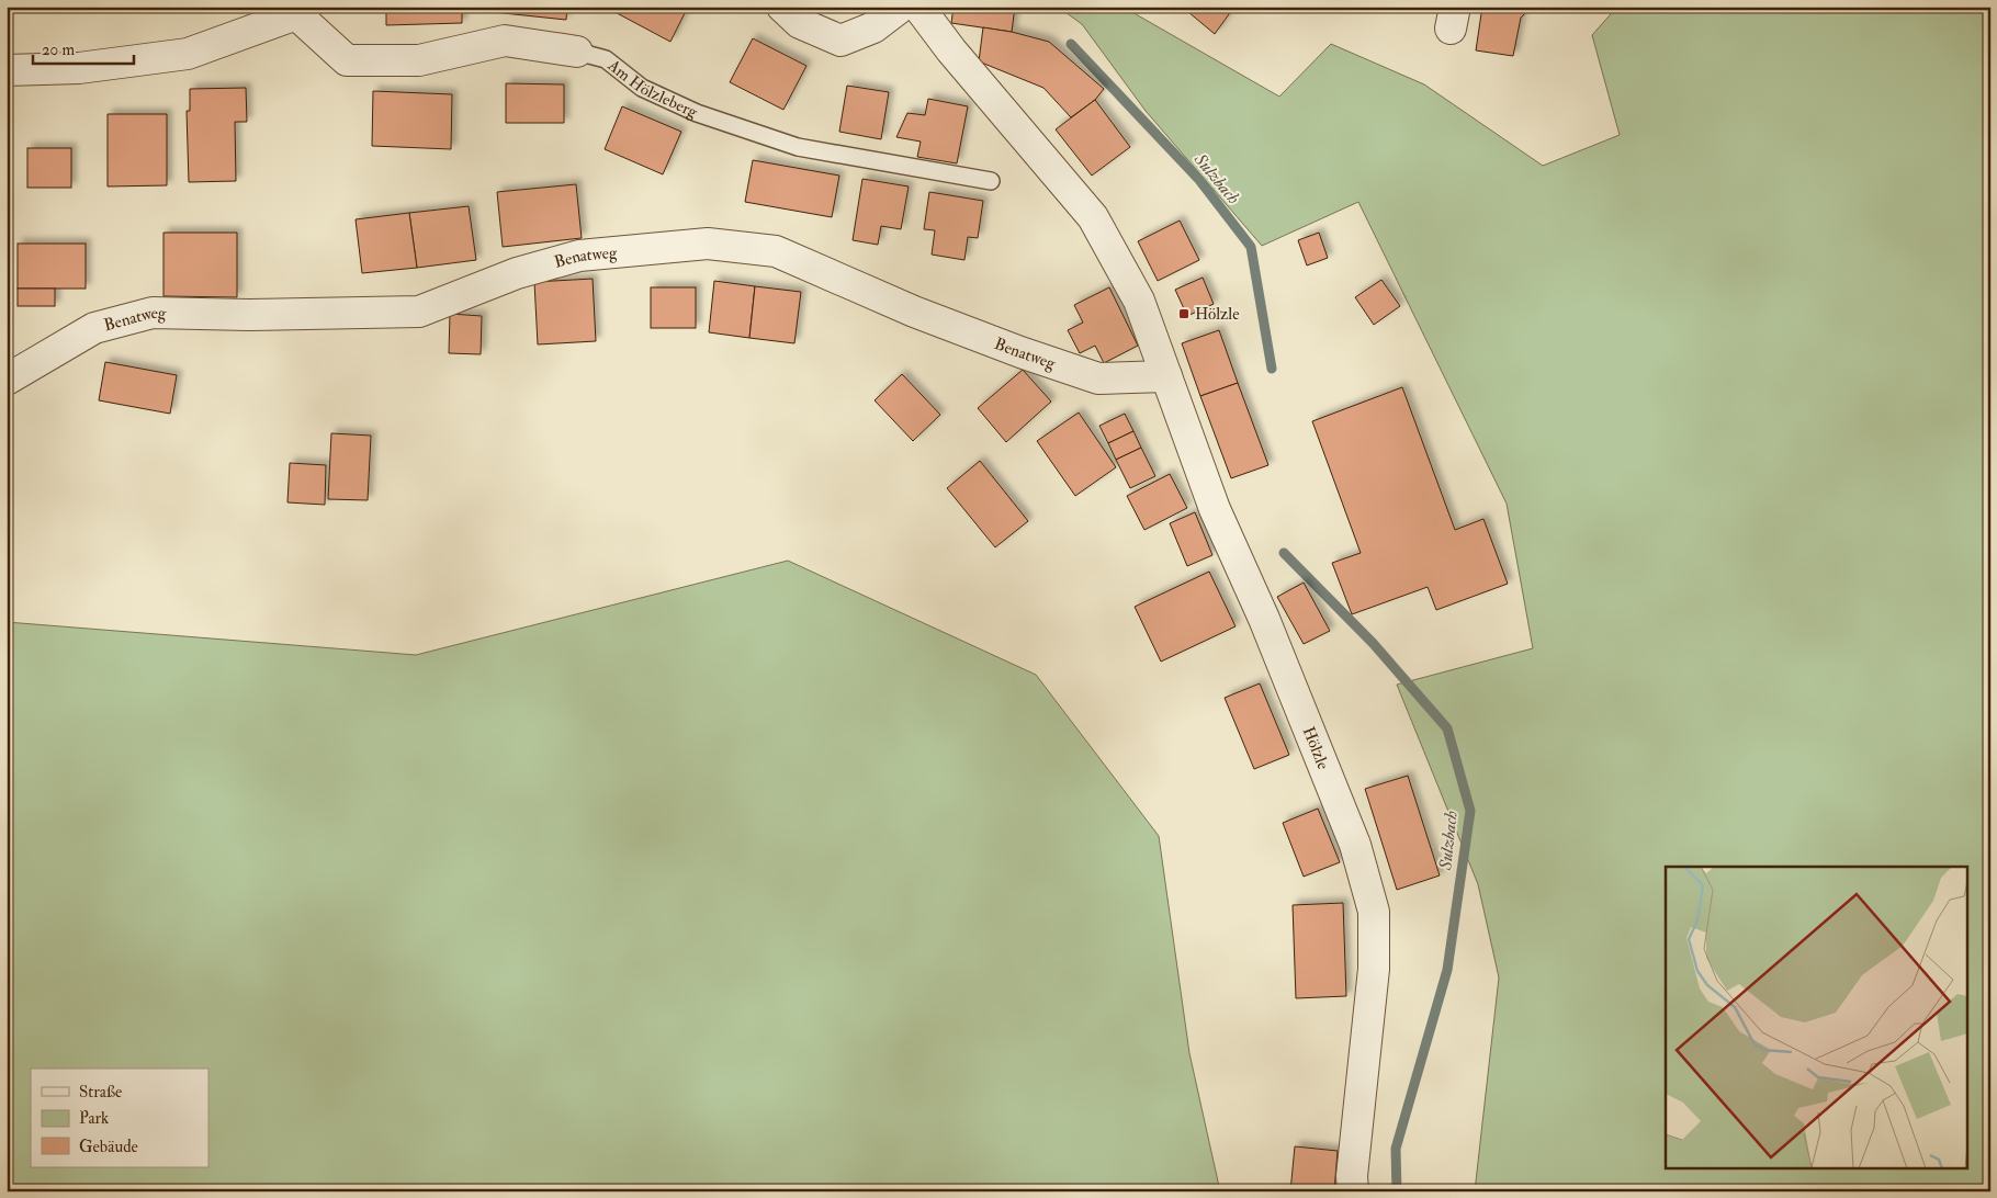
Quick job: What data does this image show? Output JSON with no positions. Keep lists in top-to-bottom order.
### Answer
{
  "streets": {
    "street": ["Am Hölzleberg", "Benatweg", "Hölzle"]
  },
  "crossings": [
    ["Benatweg", "Hölzle"]
  ],
  "water": ["Sulzbach"],
  "places": {
    "transit": ["Hölzle"]
  },
  "legend": ["Straße", "Park", "Gebäude"],
  "scale_bar": "20 m"
}
